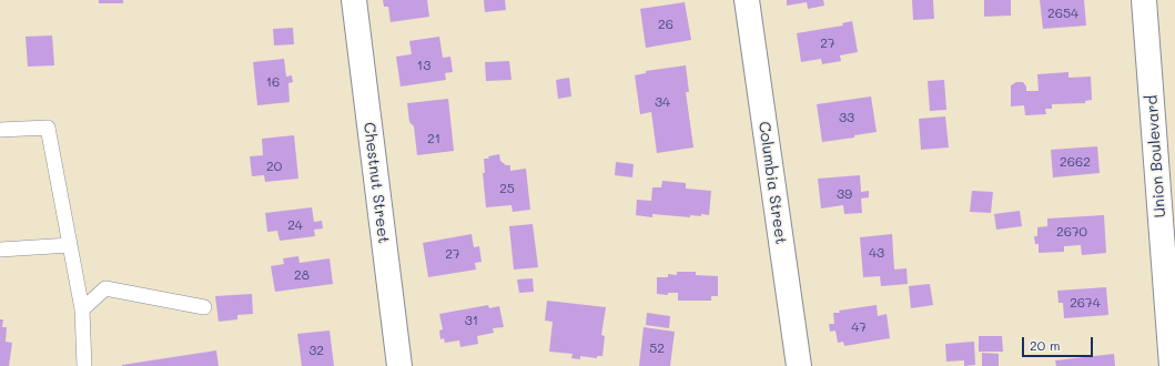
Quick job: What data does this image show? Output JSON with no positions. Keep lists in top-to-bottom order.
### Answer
{
  "streets": {
    "street": ["Union Boulevard", "Chestnut Street", "Columbia Street"]
  },
  "house_numbers": [
    "2654",
    "26",
    "27",
    "13",
    "16",
    "34",
    "33",
    "21",
    "2662",
    "20",
    "25",
    "39",
    "24",
    "2670",
    "43",
    "27",
    "28",
    "2674",
    "31",
    "47",
    "52",
    "32"
  ],
  "scale_bar": "20 m"
}
